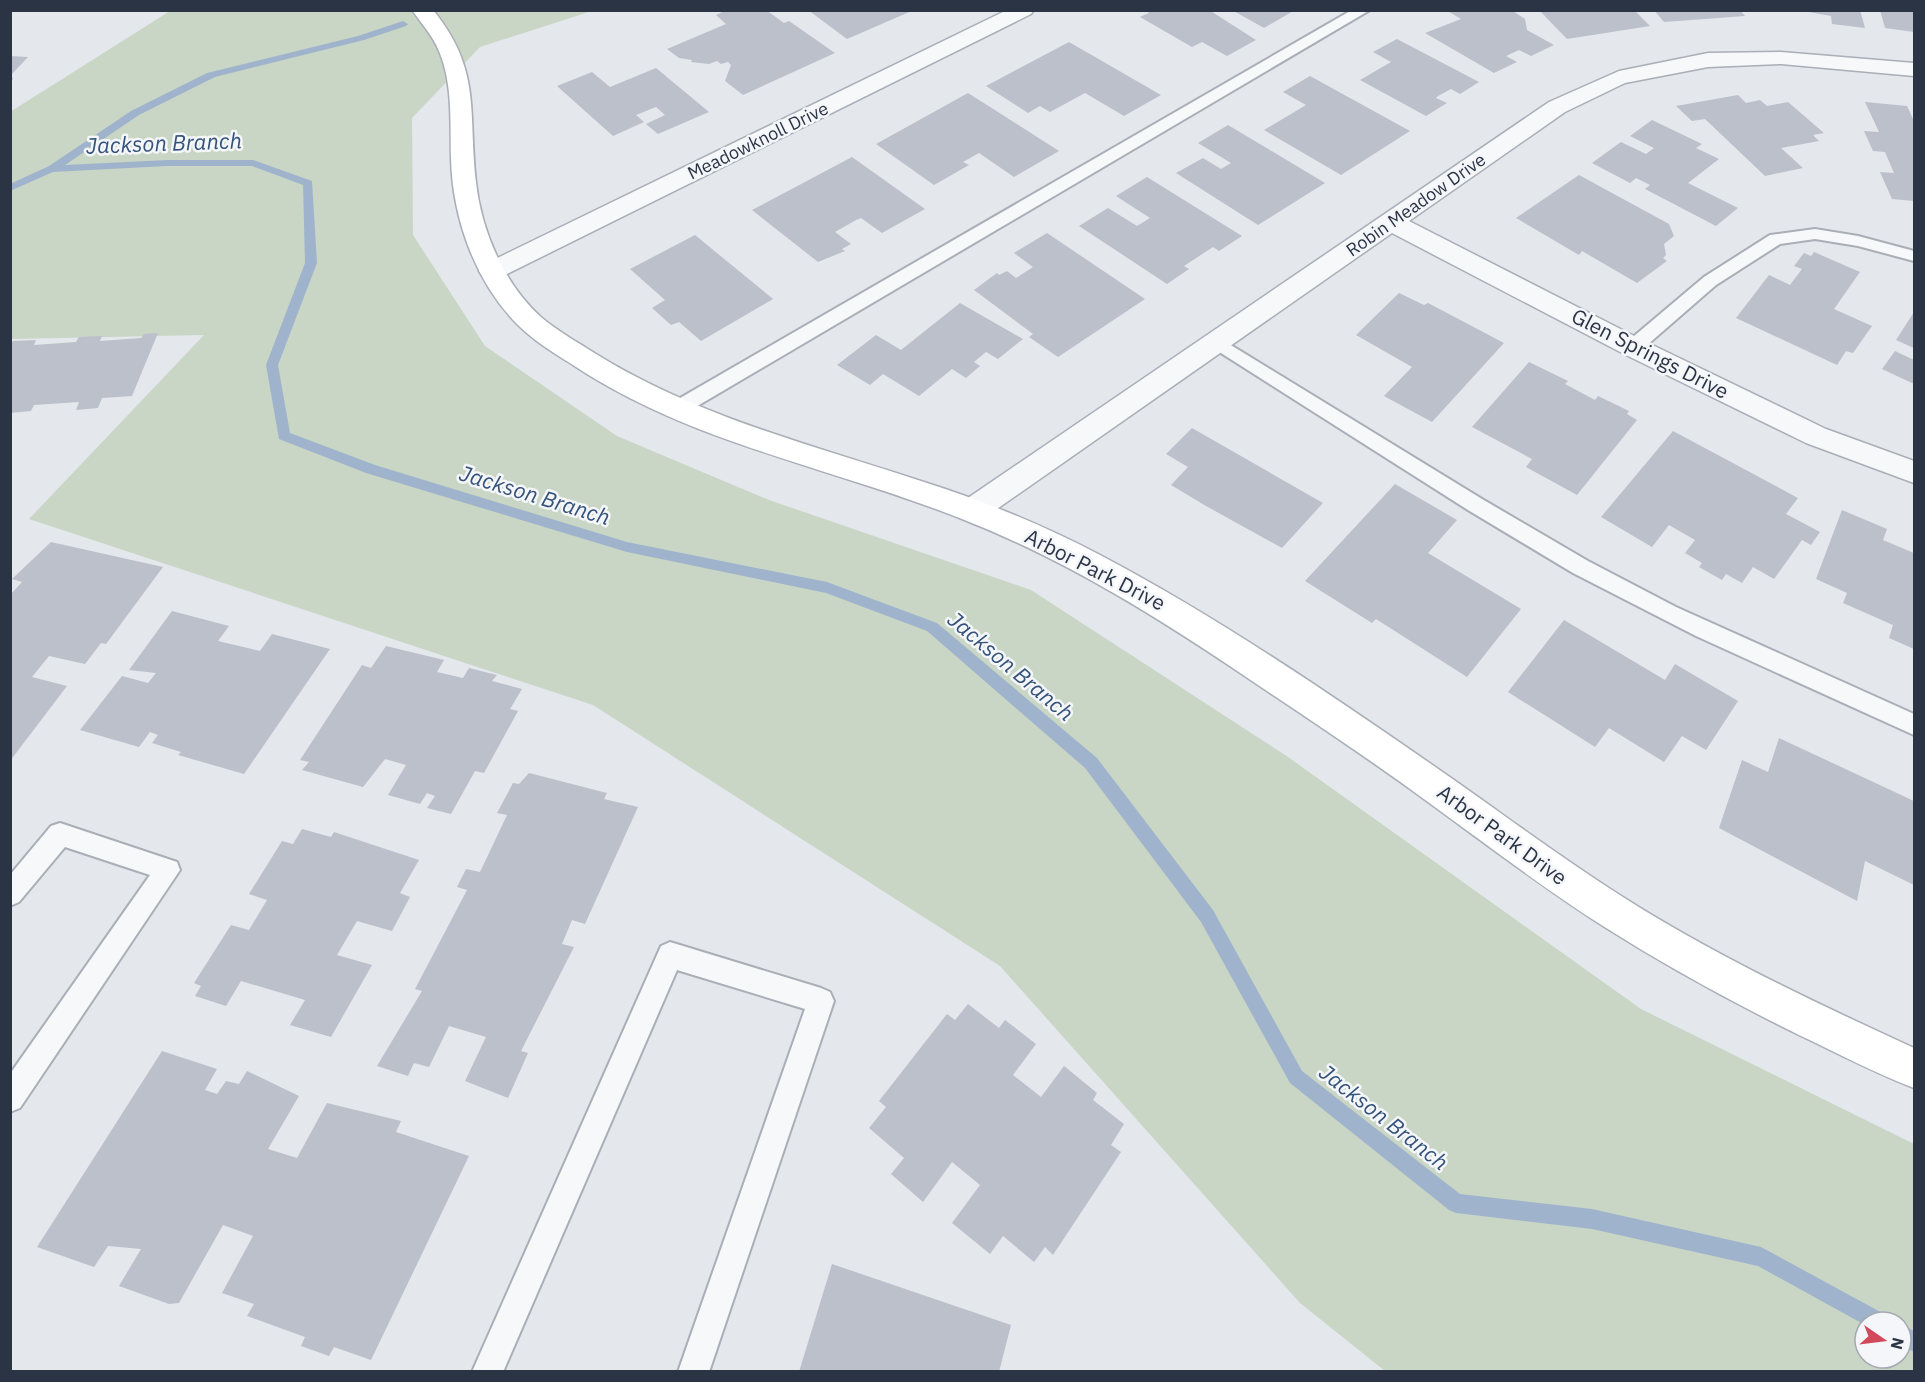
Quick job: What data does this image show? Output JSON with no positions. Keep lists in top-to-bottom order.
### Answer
{
  "streets": {
    "street": [
      "Meadowknoll Drive",
      "Robin Meadow Drive",
      "Glen Springs Drive",
      "Arbor Park Drive"
    ]
  },
  "crossings": [
    ["Meadowknoll Drive", "Arbor Park Drive"],
    ["Robin Meadow Drive", "Glen Springs Drive"],
    ["Robin Meadow Drive", "Arbor Park Drive"]
  ],
  "water": ["Jackson Branch"],
  "north": "right"
}
